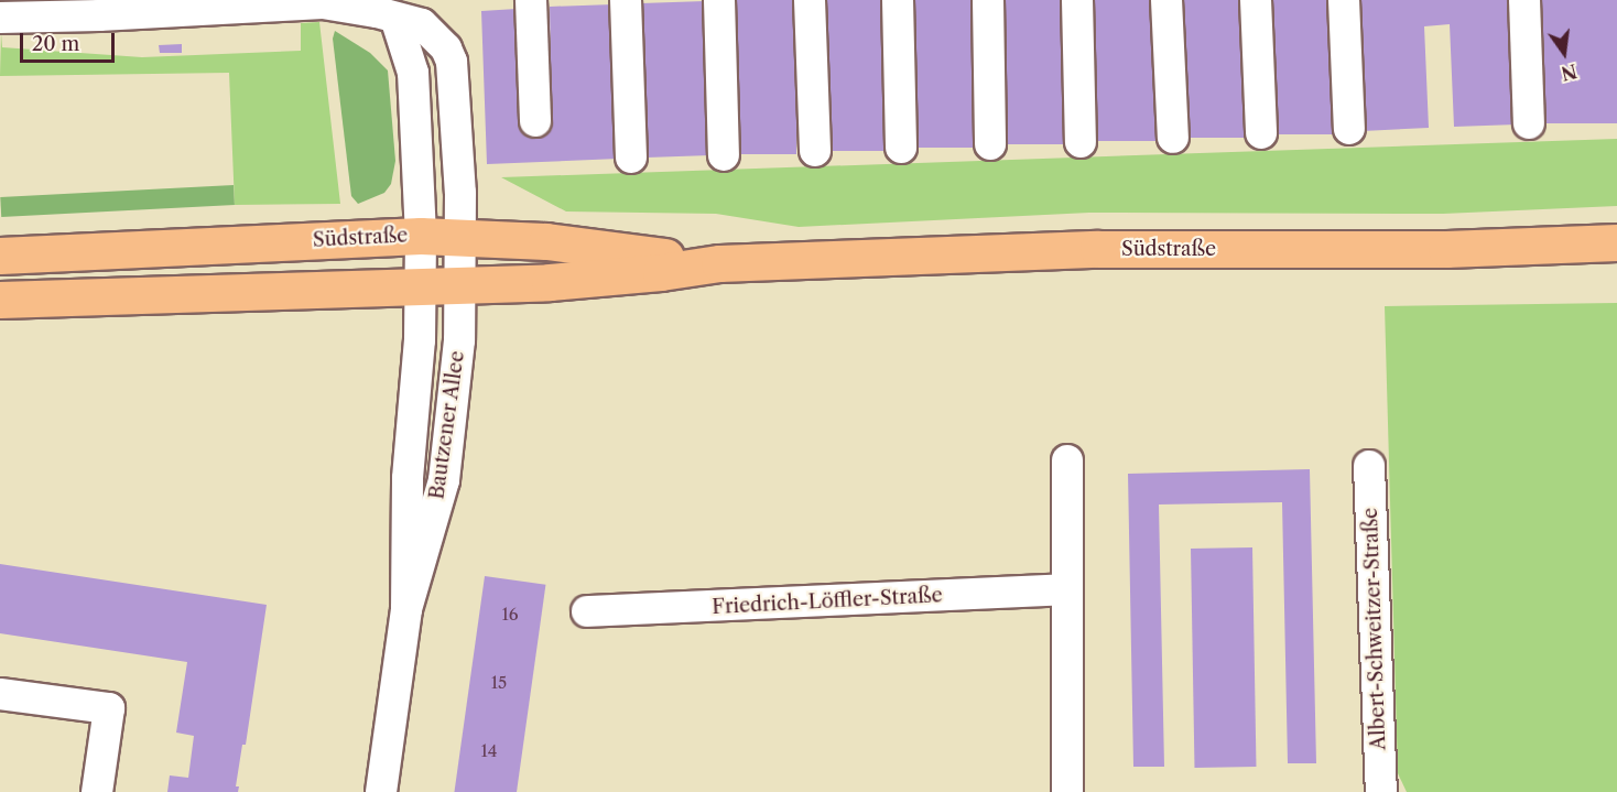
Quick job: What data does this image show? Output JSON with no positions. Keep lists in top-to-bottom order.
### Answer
{
  "streets": {
    "main road": ["Südstraße"],
    "street": ["Bautzener Allee", "Friedrich-Löffler-Straße", "Albert-Schweitzer-Straße"]
  },
  "crossings": [
    ["Südstraße", "Bautzener Allee"]
  ],
  "house_numbers": ["16", "15", "14"],
  "scale_bar": "20 m",
  "north": "bottom"
}
